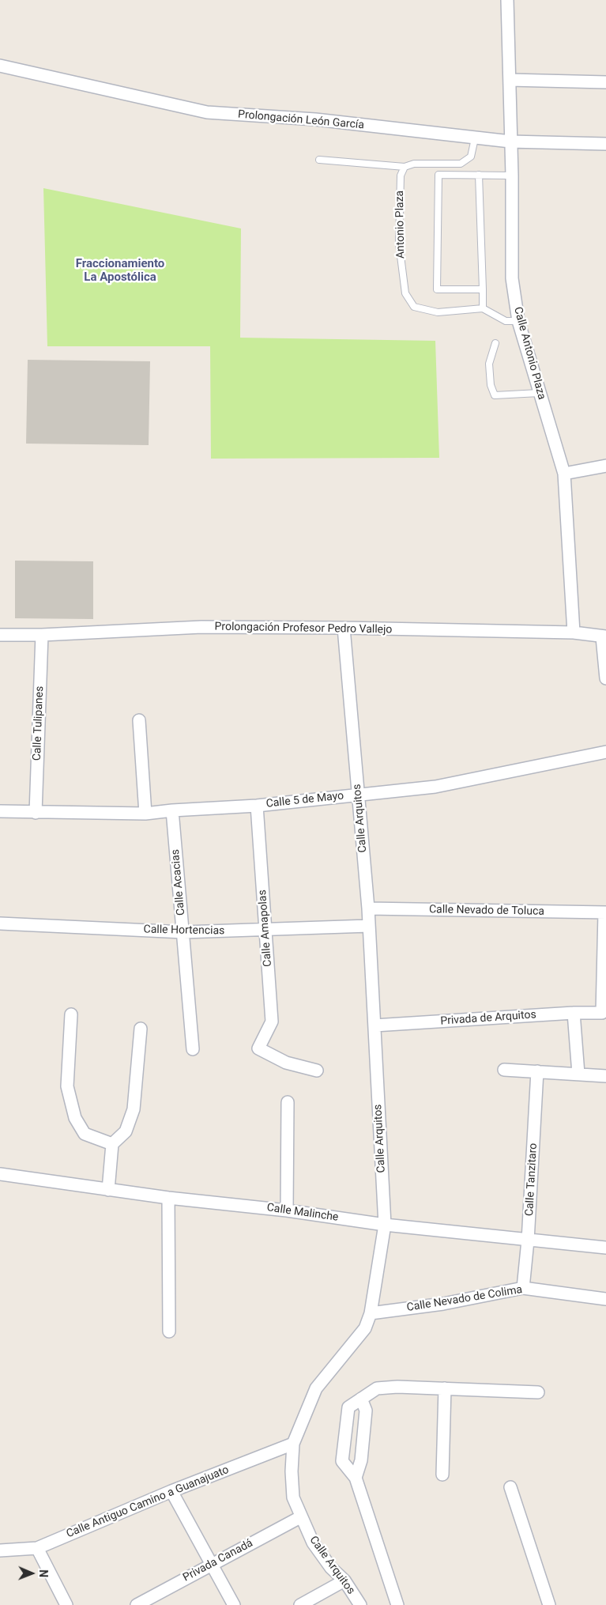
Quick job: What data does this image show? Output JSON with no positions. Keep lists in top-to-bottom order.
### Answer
{
  "streets": {
    "street": [
      "Prolongación León García",
      "Calle Antonio Plaza",
      "Prolongación Profesor Pedro Vallejo",
      "Calle Tulipanes",
      "Calle 5 de Mayo",
      "Calle Arquitos",
      "Calle Acacias",
      "Calle Nevado de Toluca",
      "Calle Amapolas",
      "Calle Hortencias",
      "Privada de Arquitos",
      "Calle Tanzitaro",
      "Calle Malinche",
      "Calle Nevado de Colima",
      "Calle Antiguo Camino a Guanajuato",
      "Privada Canadá"
    ],
    "lane": ["Antonio Plaza"]
  },
  "crossings": [
    ["Prolongación León García", "Calle Antonio Plaza"],
    ["Calle Antonio Plaza", "Prolongación Profesor Pedro Vallejo"],
    ["Prolongación Profesor Pedro Vallejo", "Calle Tulipanes"],
    ["Prolongación Profesor Pedro Vallejo", "Calle Arquitos"],
    ["Calle Tulipanes", "Calle 5 de Mayo"],
    ["Calle 5 de Mayo", "Calle Arquitos"],
    ["Calle 5 de Mayo", "Calle Acacias"],
    ["Calle 5 de Mayo", "Calle Amapolas"],
    ["Calle Arquitos", "Calle Nevado de Toluca"],
    ["Calle Arquitos", "Calle Hortencias"],
    ["Calle Arquitos", "Privada de Arquitos"],
    ["Calle Arquitos", "Calle Malinche"],
    ["Calle Arquitos", "Calle Nevado de Colima"],
    ["Calle Arquitos", "Calle Antiguo Camino a Guanajuato"],
    ["Calle Arquitos", "Privada Canadá"],
    ["Calle Acacias", "Calle Hortencias"],
    ["Calle Nevado de Toluca", "Privada de Arquitos"],
    ["Calle Amapolas", "Calle Hortencias"],
    ["Calle Tanzitaro", "Calle Malinche"],
    ["Calle Tanzitaro", "Calle Nevado de Colima"]
  ],
  "districts": ["Fraccionamiento La Apostólica"],
  "north": "right"
}
